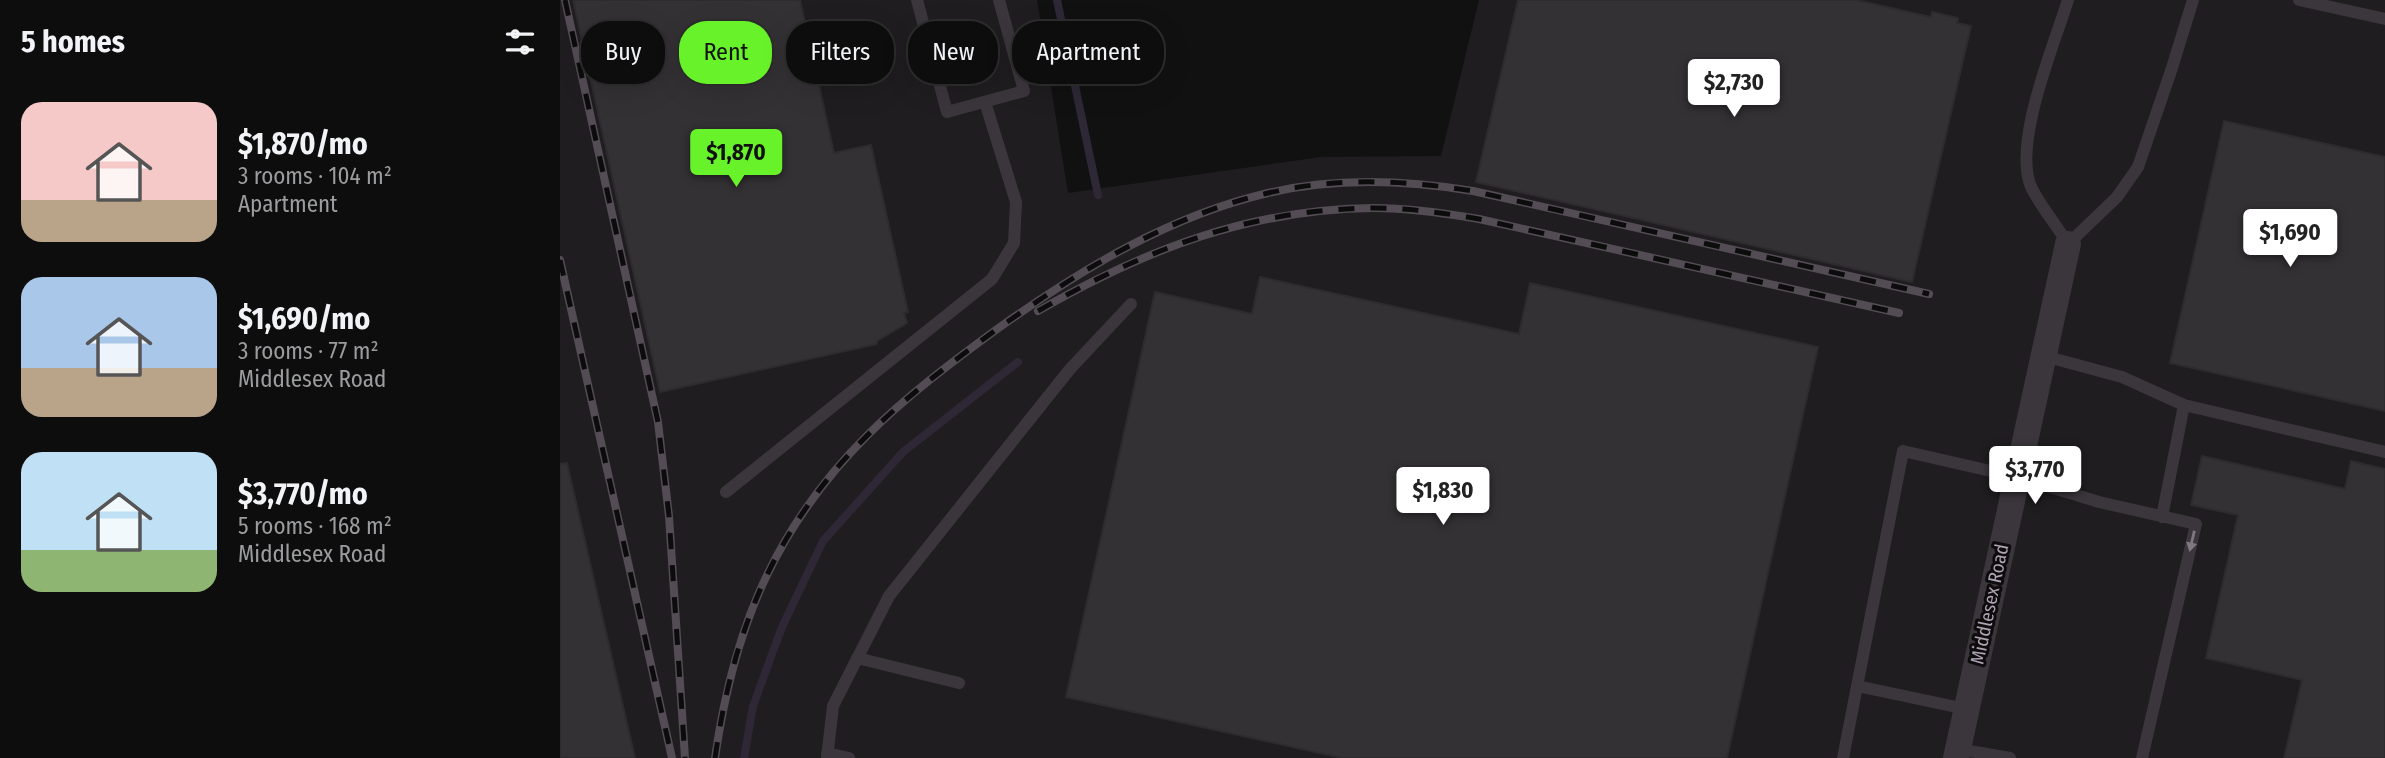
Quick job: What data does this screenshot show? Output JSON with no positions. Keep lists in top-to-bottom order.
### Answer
{
  "streets": {
    "street": ["Middlesex Road"]
  },
  "page": {
    "heading": "5 homes",
    "chip": [
      "Buy",
      "Rent",
      "Filters",
      "New",
      "Apartment"
    ],
    "price": [
      "$2,730",
      "$1,870",
      "$1,690",
      "$3,770",
      "$1,830"
    ],
    "list": [
      {
        "name": "$1,870/mo",
        "note": "3 rooms · 104 m² · Apartment"
      },
      {
        "name": "$1,690/mo",
        "note": "3 rooms · 77 m² · Middlesex Road"
      },
      {
        "name": "$3,770/mo",
        "note": "5 rooms · 168 m² · Middlesex Road"
      }
    ]
  }
}
